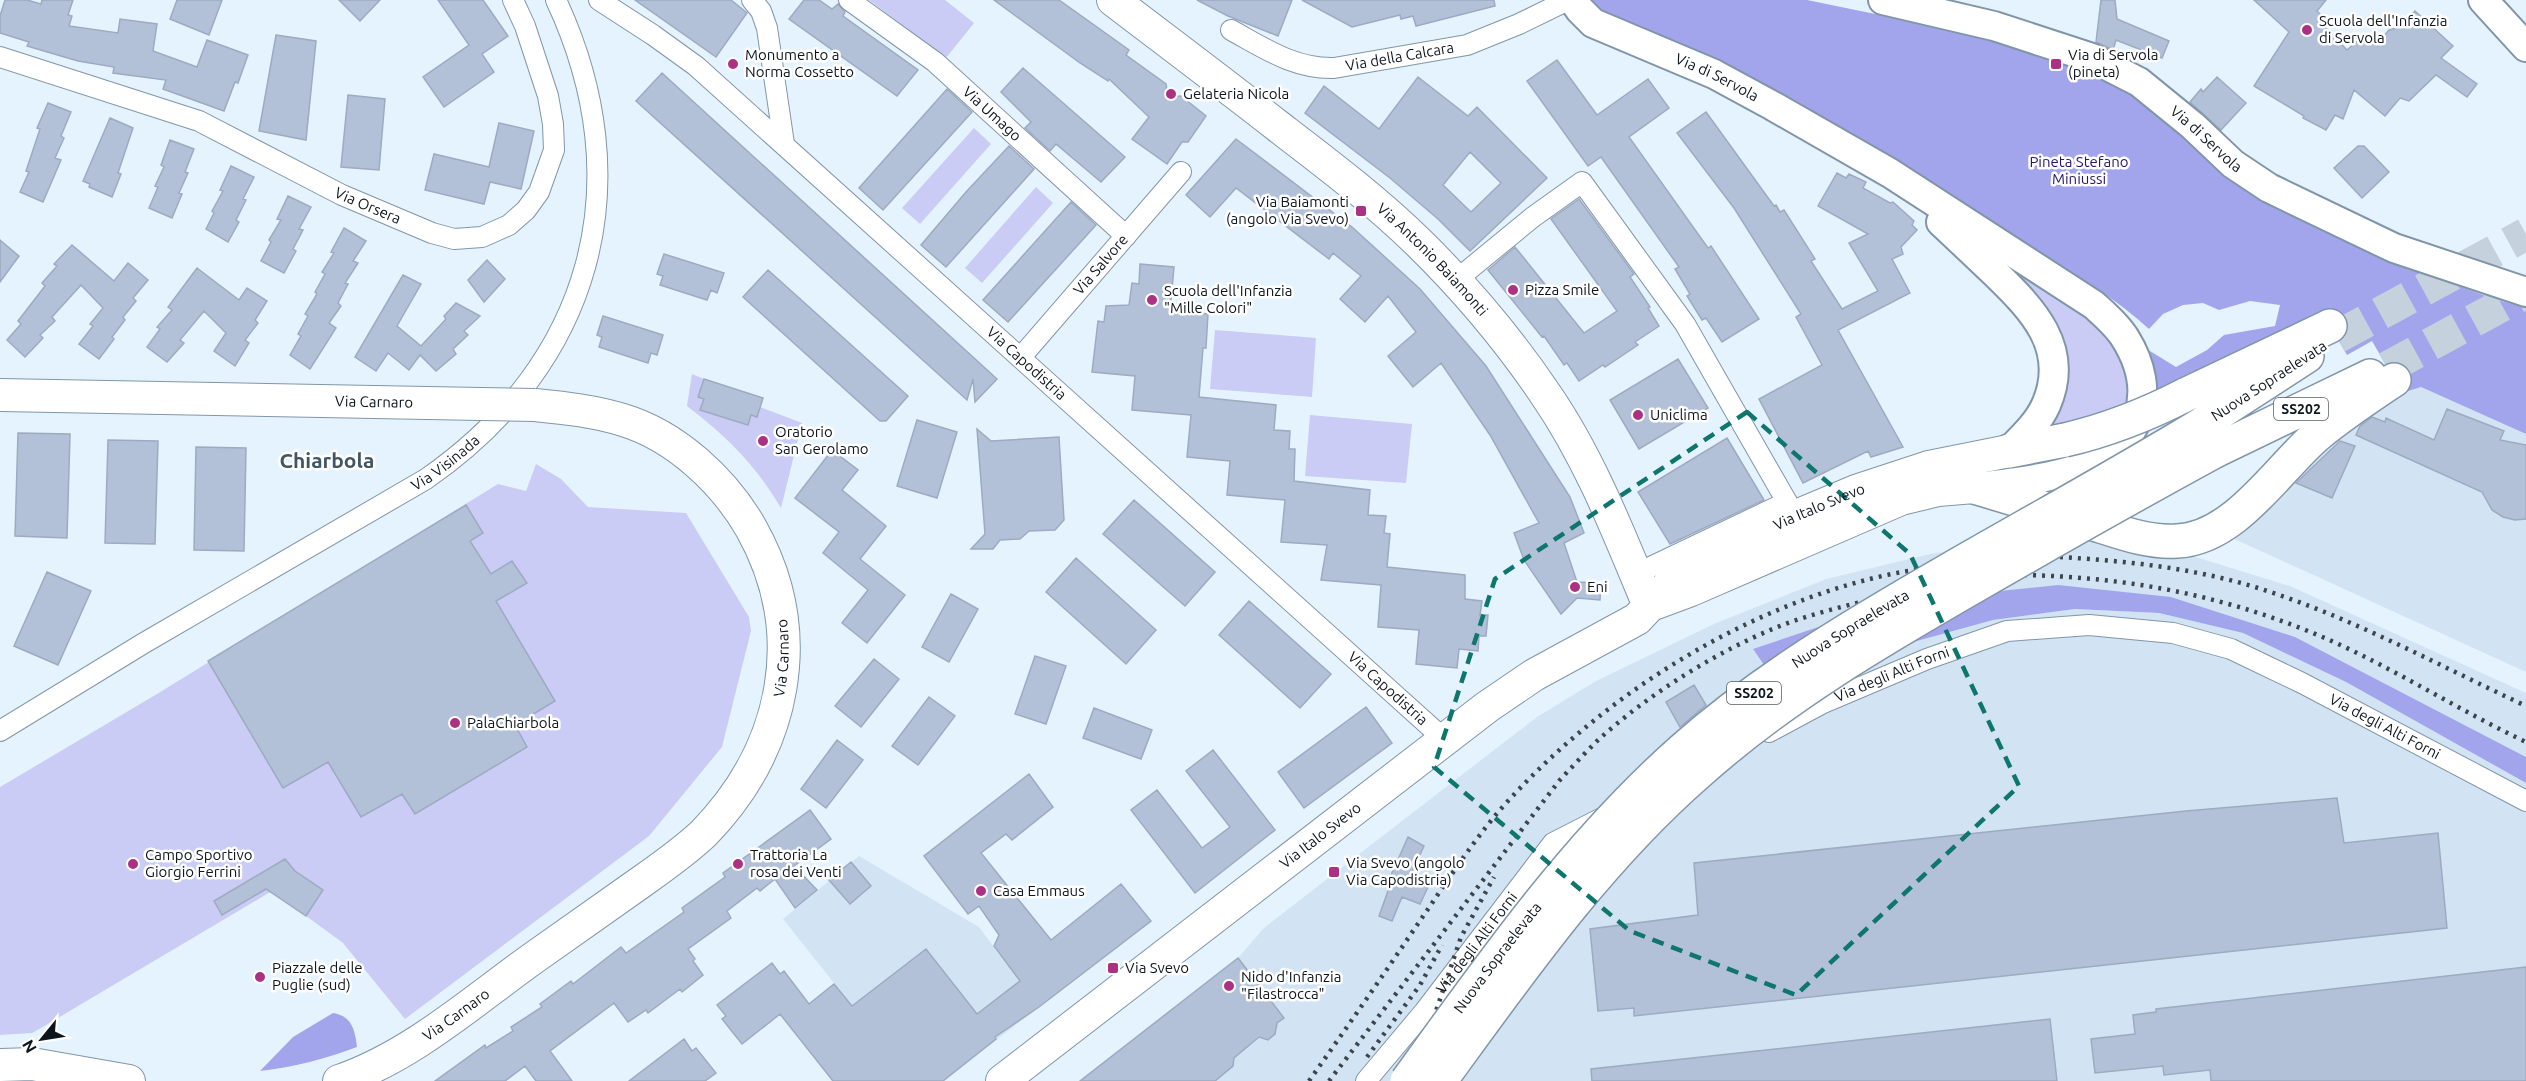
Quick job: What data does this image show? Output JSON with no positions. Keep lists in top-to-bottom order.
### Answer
{
  "streets": {
    "highway": ["Nuova Sopraelevata", "SS202"],
    "main road": [
      "Via di Servola",
      "Via Antonio Baiamonti",
      "Via Carnaro",
      "Via Italo Svevo"
    ],
    "street": [
      "Via della Calcara",
      "Via Umago",
      "Via Orsera",
      "Via Salvore",
      "Via Capodistria",
      "Via Visinada",
      "Via degli Alti Forni"
    ]
  },
  "crossings": [
    ["Via di Servola", "Nuova Sopraelevata"],
    ["Via di Servola", "Via Italo Svevo"],
    ["Via Umago", "Via Salvore"],
    ["Via Antonio Baiamonti", "Via Italo Svevo"],
    ["Via Salvore", "Via Capodistria"],
    ["Via Capodistria", "Via Italo Svevo"],
    ["Nuova Sopraelevata", "Via Italo Svevo"]
  ],
  "districts": ["Chiarbola"],
  "parks": ["Pineta Stefano Miniussi"],
  "places": {
    "other": [
      "Scuola dell'Infanzia di Servola",
      "Monumento a Norma Cossetto",
      "Gelateria Nicola",
      "Pizza Smile",
      "Scuola dell'Infanzia \"Mille Colori\"",
      "Uniclima",
      "Oratorio San Gerolamo",
      "Eni",
      "PalaChiarbola",
      "Campo Sportivo Giorgio Ferrini",
      "Trattoria La rosa dei Venti",
      "Casa Emmaus",
      "Piazzale delle Puglie (sud)",
      "Nido d'Infanzia \"Filastrocca\""
    ],
    "transit": [
      "Via di Servola (pineta)",
      "Via Baiamonti (angolo Via Svevo)",
      "Via Svevo (angolo Via Capodistria)",
      "Via Svevo"
    ]
  },
  "north": "bottom left"
}
